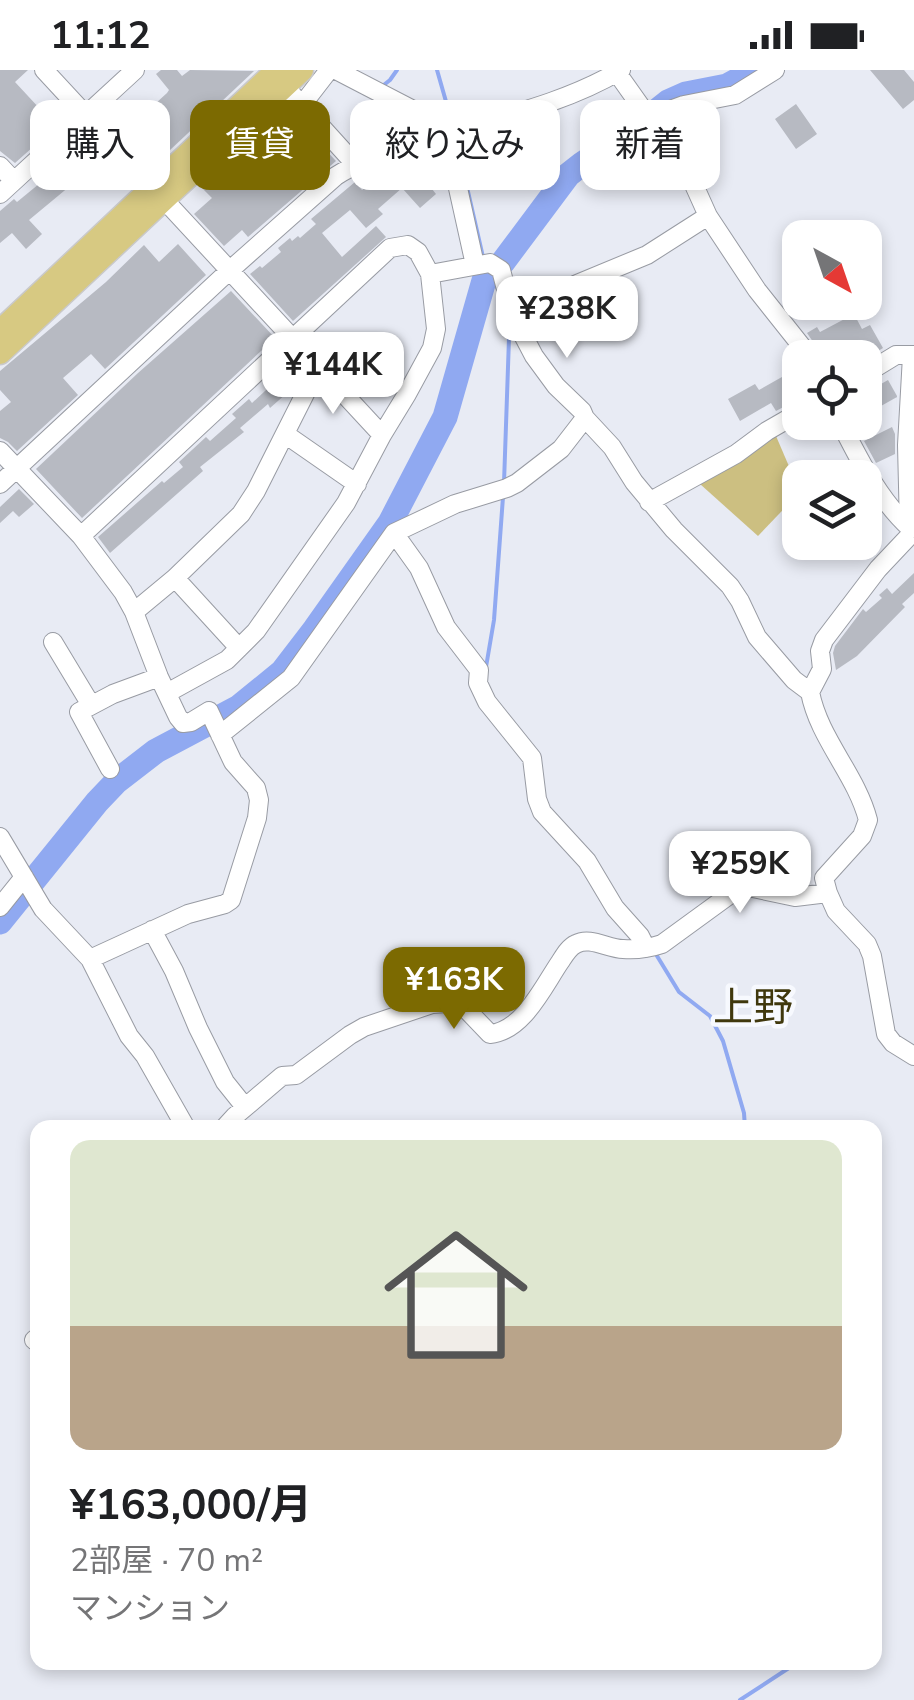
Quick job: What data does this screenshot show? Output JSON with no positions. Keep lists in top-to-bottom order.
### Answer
{
  "districts": ["上野"],
  "north": "bottom right",
  "page": {
    "status": "11:12",
    "chip": [
      "購入",
      "賃貸",
      "絞り込み",
      "新着"
    ],
    "price": [
      "¥238K",
      "¥144K",
      "¥259K",
      "¥163K"
    ],
    "list": [
      {
        "name": "¥163,000/月",
        "note": "2部屋 · 70 m² · マンション"
      }
    ]
  }
}
